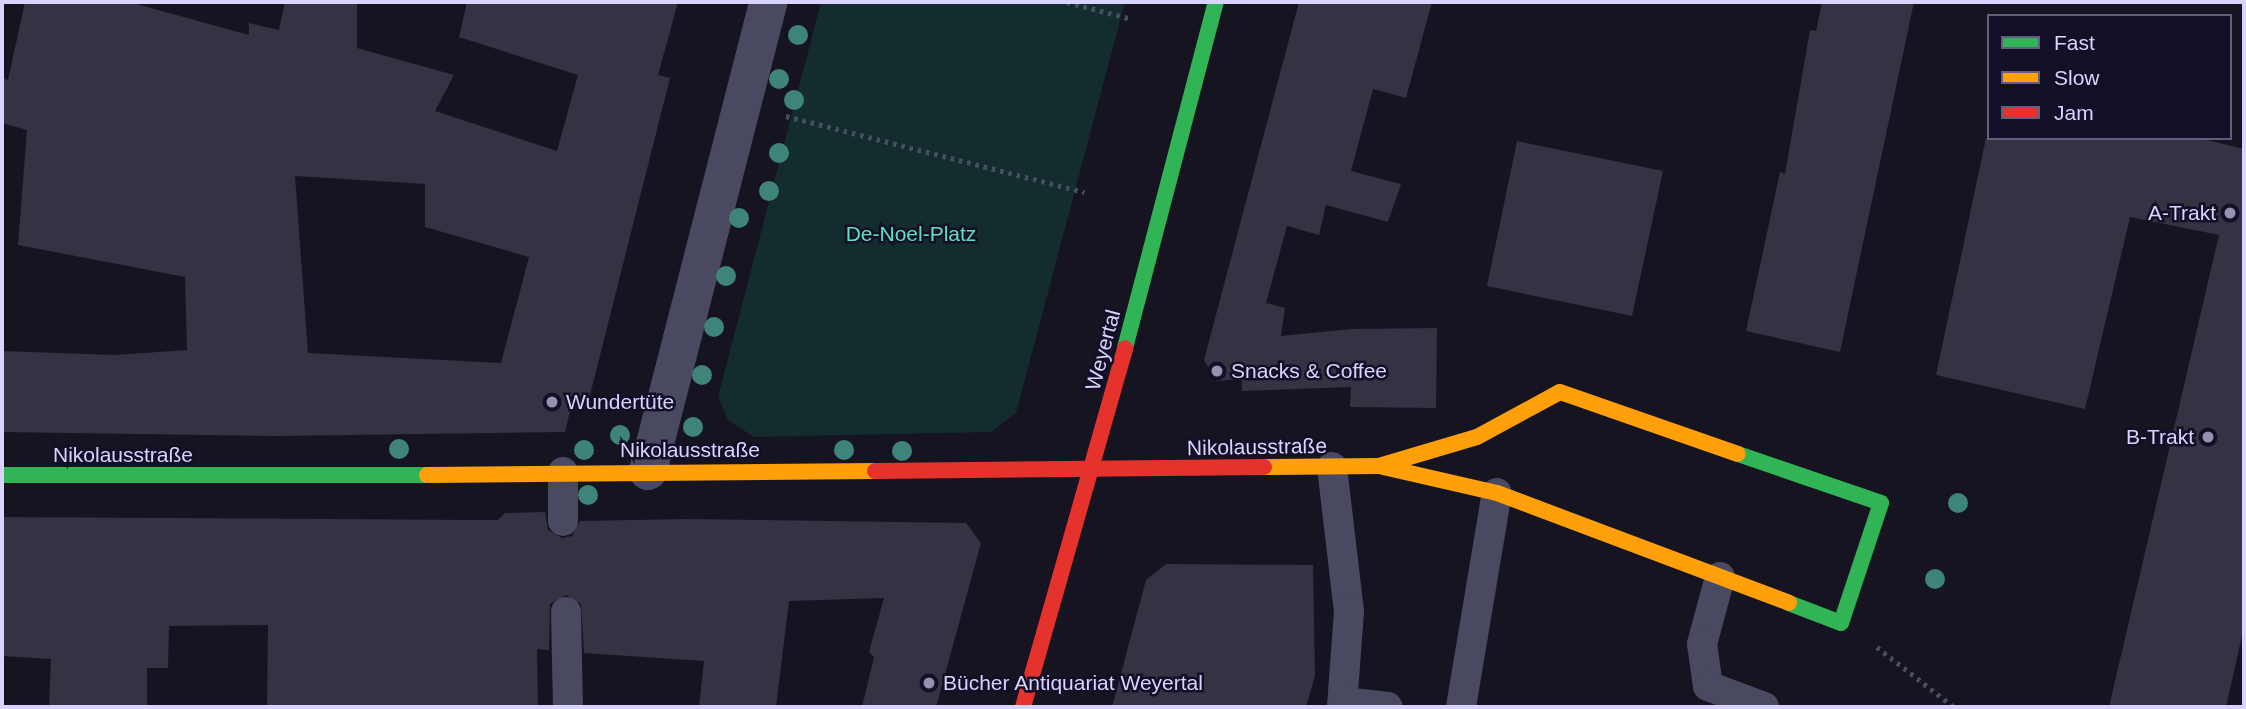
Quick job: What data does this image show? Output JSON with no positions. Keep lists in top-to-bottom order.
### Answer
{
  "streets": {
    "street": ["Weyertal", "Nikolausstraße"]
  },
  "crossings": [
    ["Weyertal", "Nikolausstraße"]
  ],
  "parks": ["De-Noel-Platz"],
  "places": [
    "A-Trakt",
    "Snacks & Coffee",
    "Wundertüte",
    "B-Trakt",
    "Bücher Antiquariat Weyertal"
  ],
  "legend": ["Fast", "Slow", "Jam"]
}
